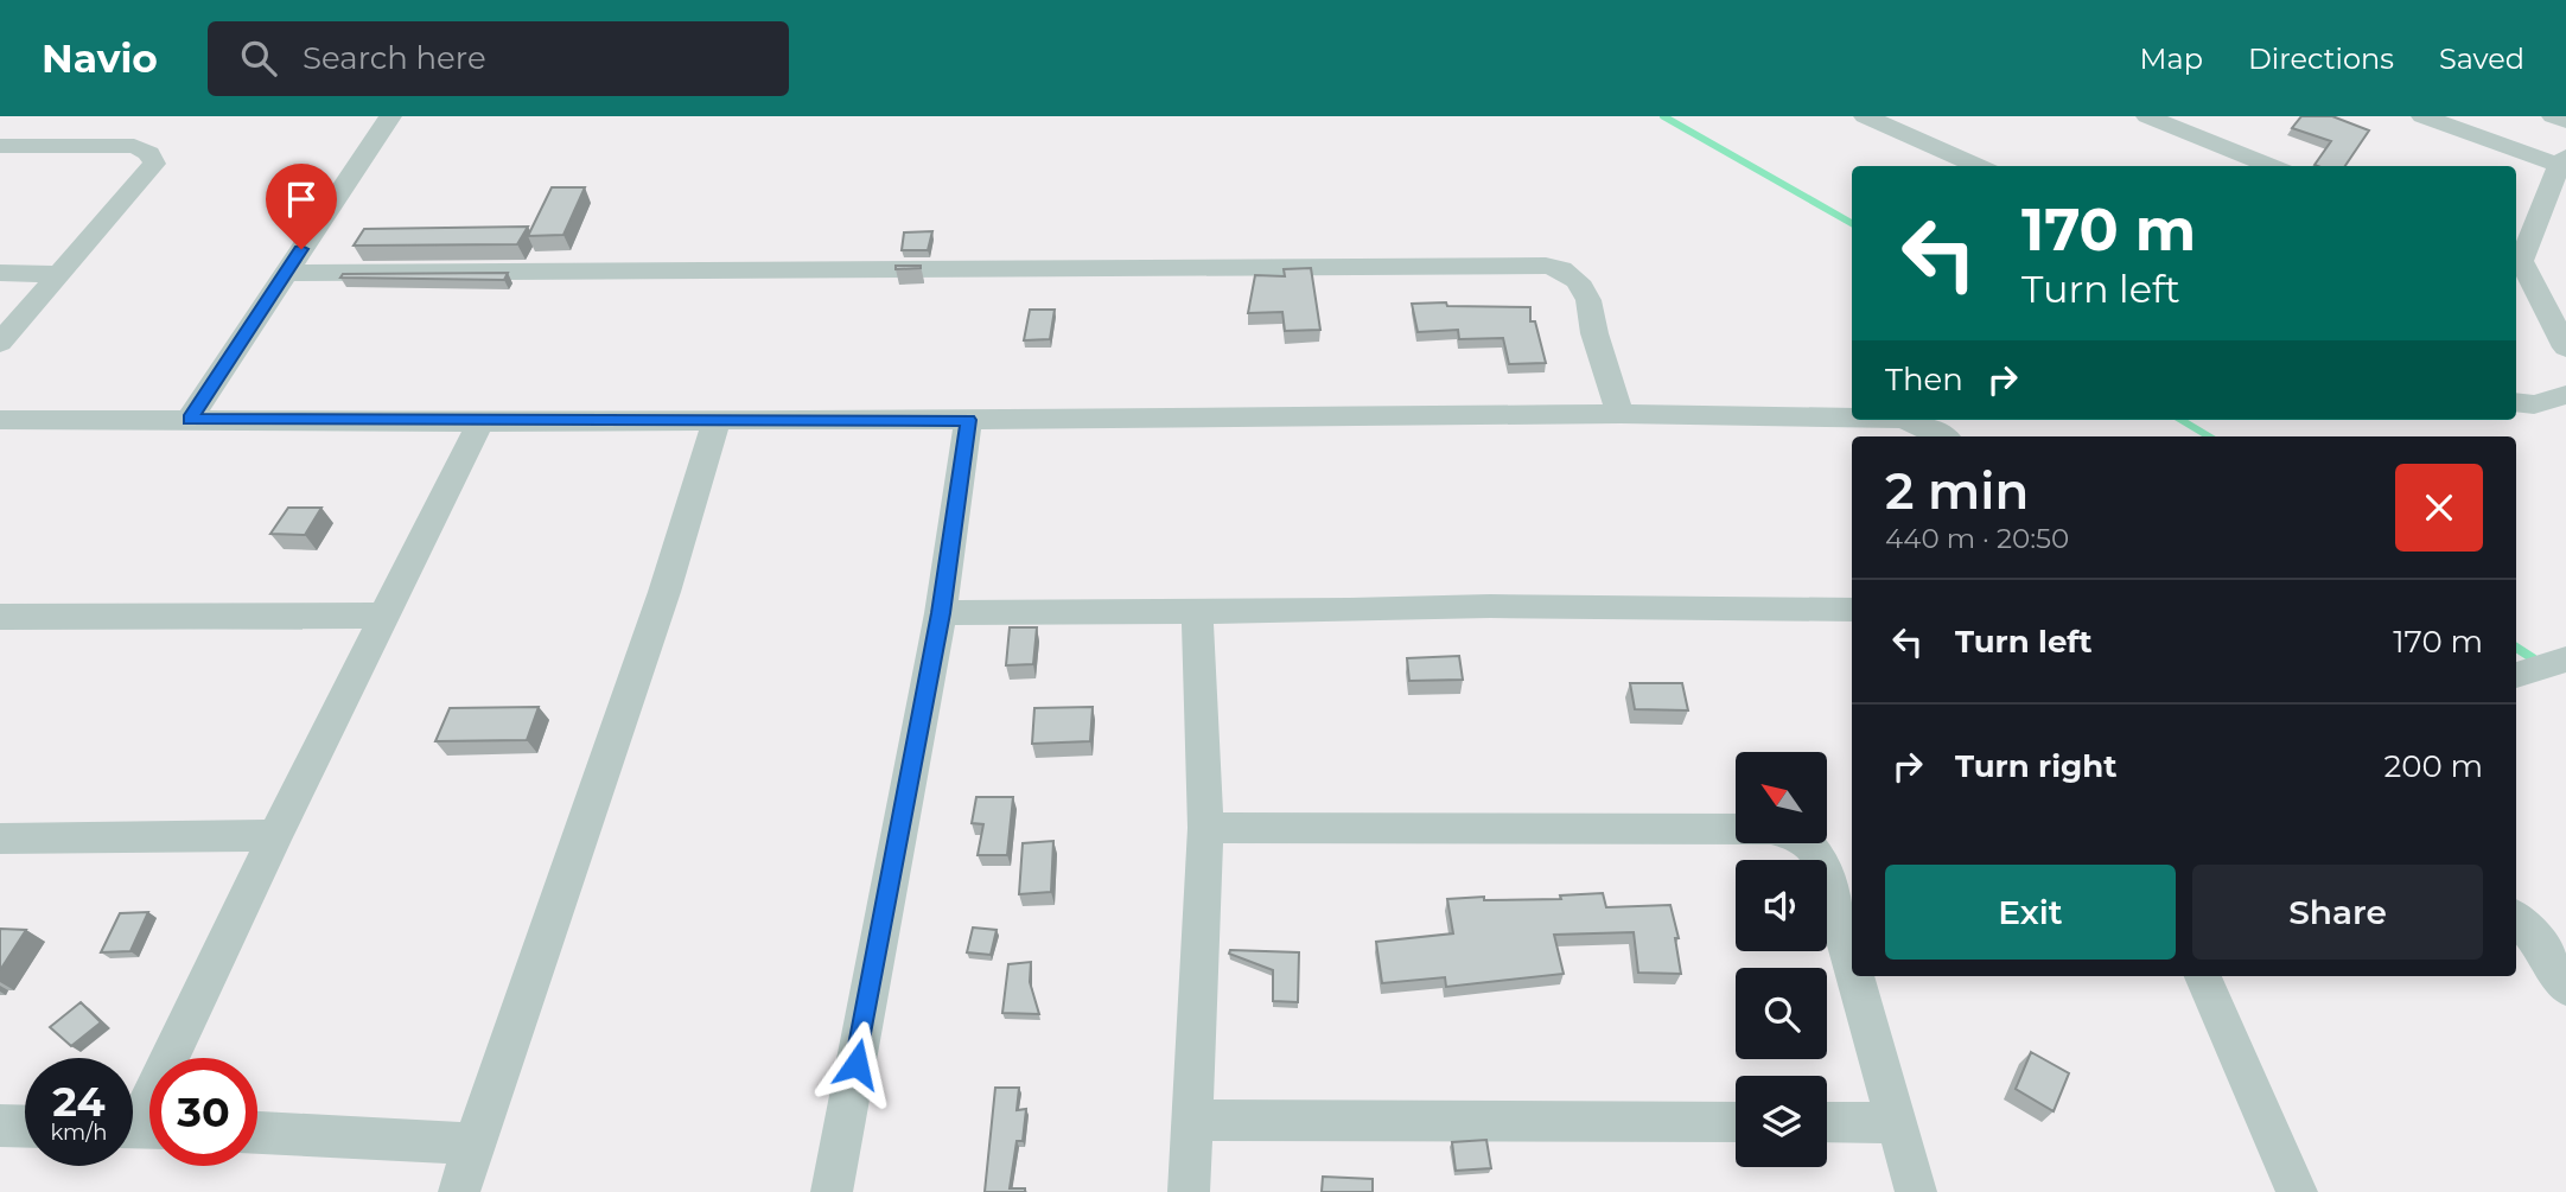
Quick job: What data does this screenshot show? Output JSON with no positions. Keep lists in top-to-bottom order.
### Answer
{
  "north": "top left",
  "page": {
    "header": "Navio",
    "search": "Search here",
    "nav": ["Map", "Directions", "Saved"],
    "turn": ["170 m", "Turn left"],
    "then": "Then",
    "heading": ["2 min", "440 m · 20:50"],
    "list": [
      {
        "name": "Turn left",
        "value": "170 m"
      },
      {
        "name": "Turn right",
        "value": "200 m"
      }
    ],
    "buttons": ["Exit", "Share"],
    "speed": "24 km/h",
    "limit": "30"
  }
}
